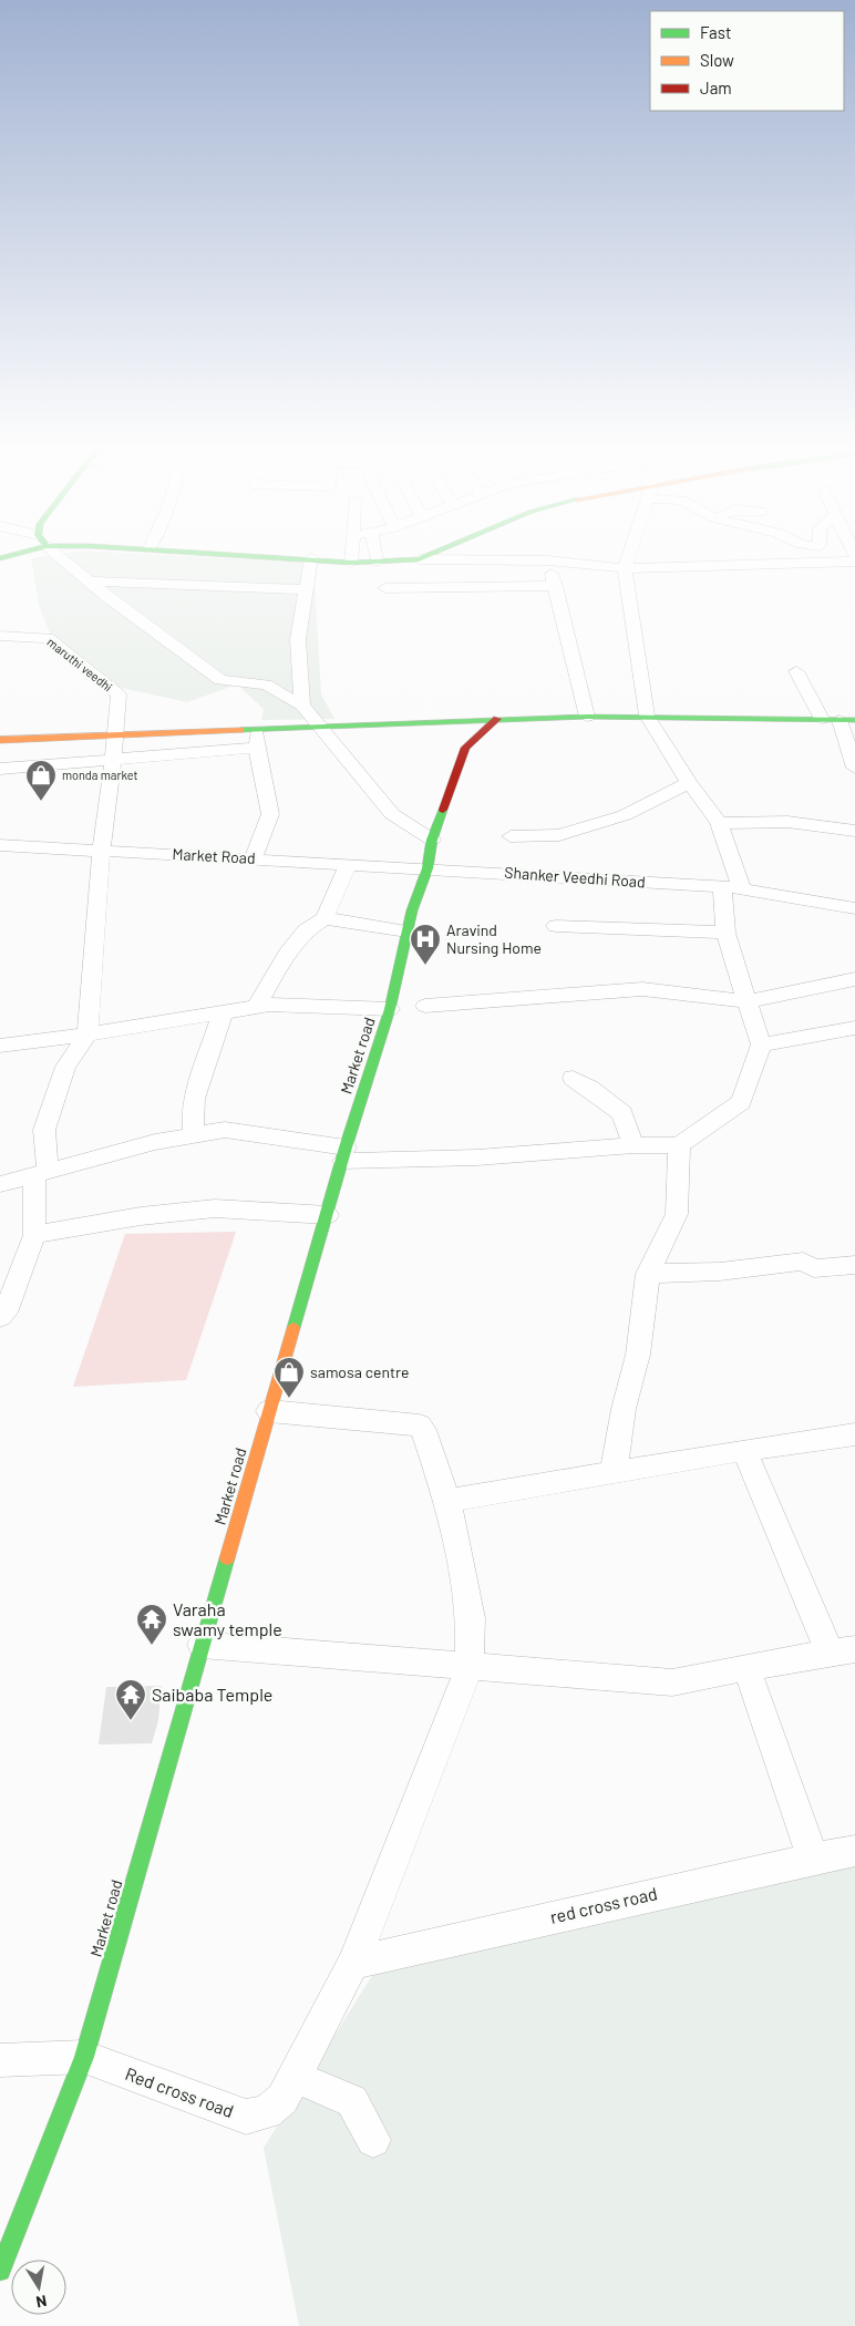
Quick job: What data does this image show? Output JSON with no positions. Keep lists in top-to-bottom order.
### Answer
{
  "streets": {
    "street": [
      "maruthi veedhi",
      "Market Road",
      "Shanker Veedhi Road",
      "Market road",
      "red cross road",
      "Red cross road"
    ]
  },
  "crossings": [
    ["Market Road", "Shanker Veedhi Road"],
    ["Market Road", "Market road"],
    ["Shanker Veedhi Road", "Market road"],
    ["Market road", "Red cross road"],
    ["red cross road", "Red cross road"]
  ],
  "places": {
    "shop": ["monda market", "samosa centre"],
    "hospital": ["Aravind Nursing Home"],
    "temple": ["Varaha swamy temple", "Saibaba Temple"]
  },
  "legend": ["Fast", "Slow", "Jam"],
  "north": "bottom"
}
